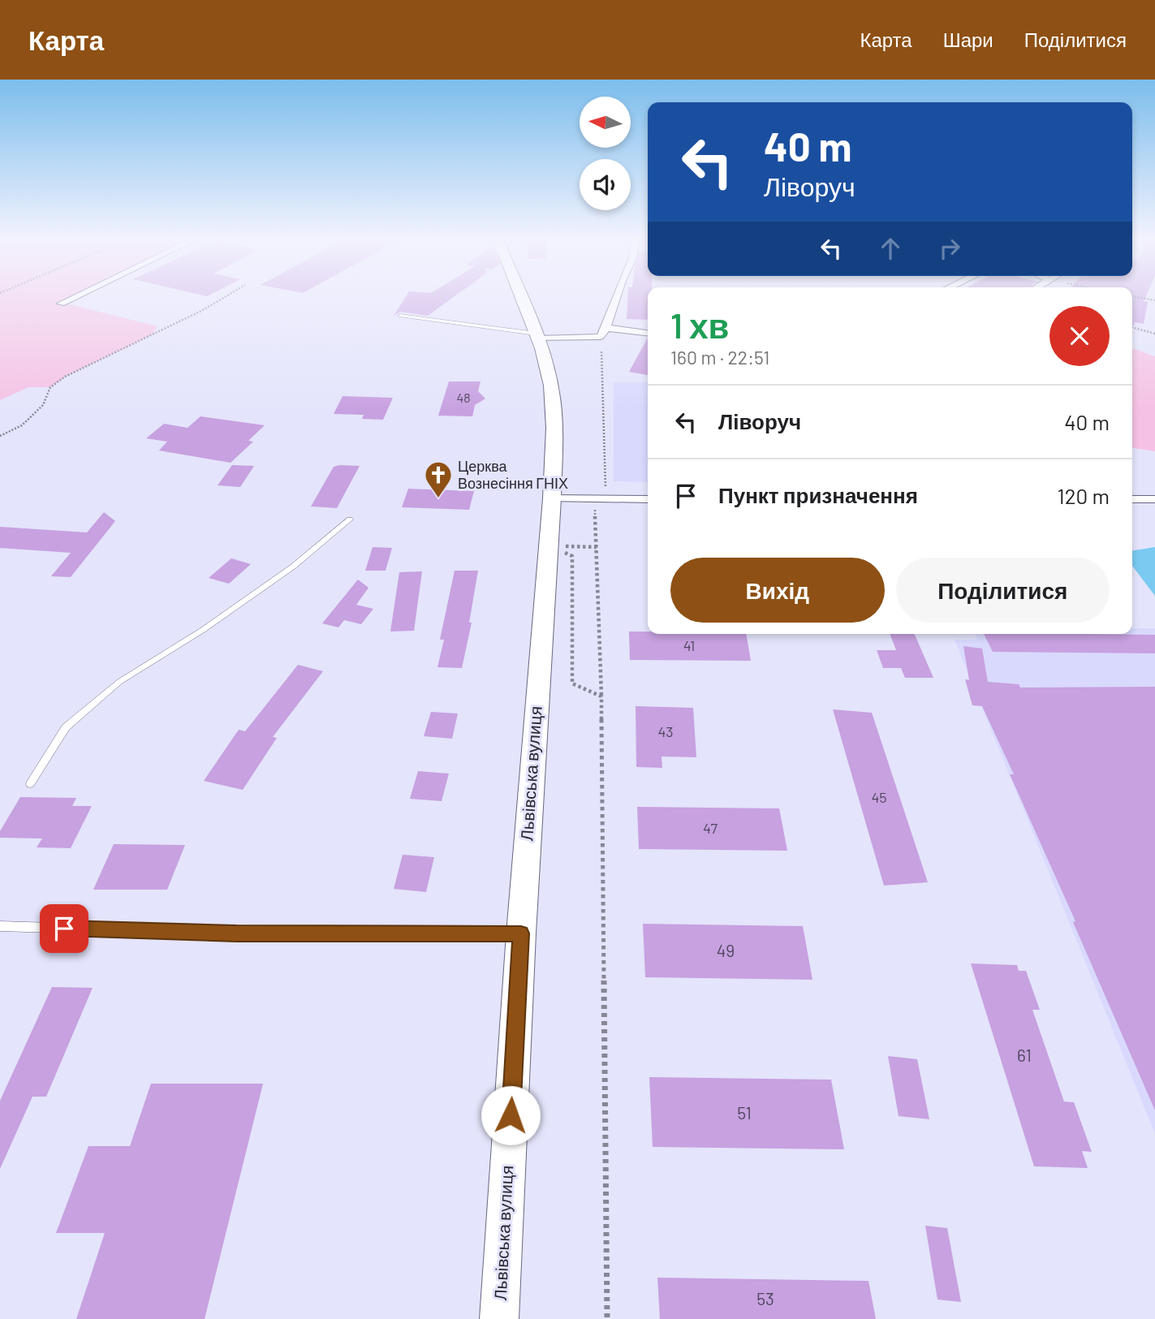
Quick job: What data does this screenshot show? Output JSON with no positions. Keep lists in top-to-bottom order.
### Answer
{
  "streets": {
    "main road": ["Львівська вулиця"]
  },
  "places": {
    "church": ["Церква Вознесіння ГНІХ"]
  },
  "house_numbers": [
    "48",
    "41",
    "43",
    "45",
    "47",
    "49",
    "61",
    "51",
    "53"
  ],
  "north": "left",
  "page": {
    "header": "Карта",
    "nav": ["Карта", "Шари", "Поділитися"],
    "turn": ["40 m", "Ліворуч"],
    "heading": ["1 хв", "160 m · 22:51"],
    "list": [
      {
        "name": "Ліворуч",
        "value": "40 m"
      },
      {
        "name": "Пункт призначення",
        "value": "120 m"
      }
    ],
    "buttons": ["Вихід", "Поділитися"]
  }
}
